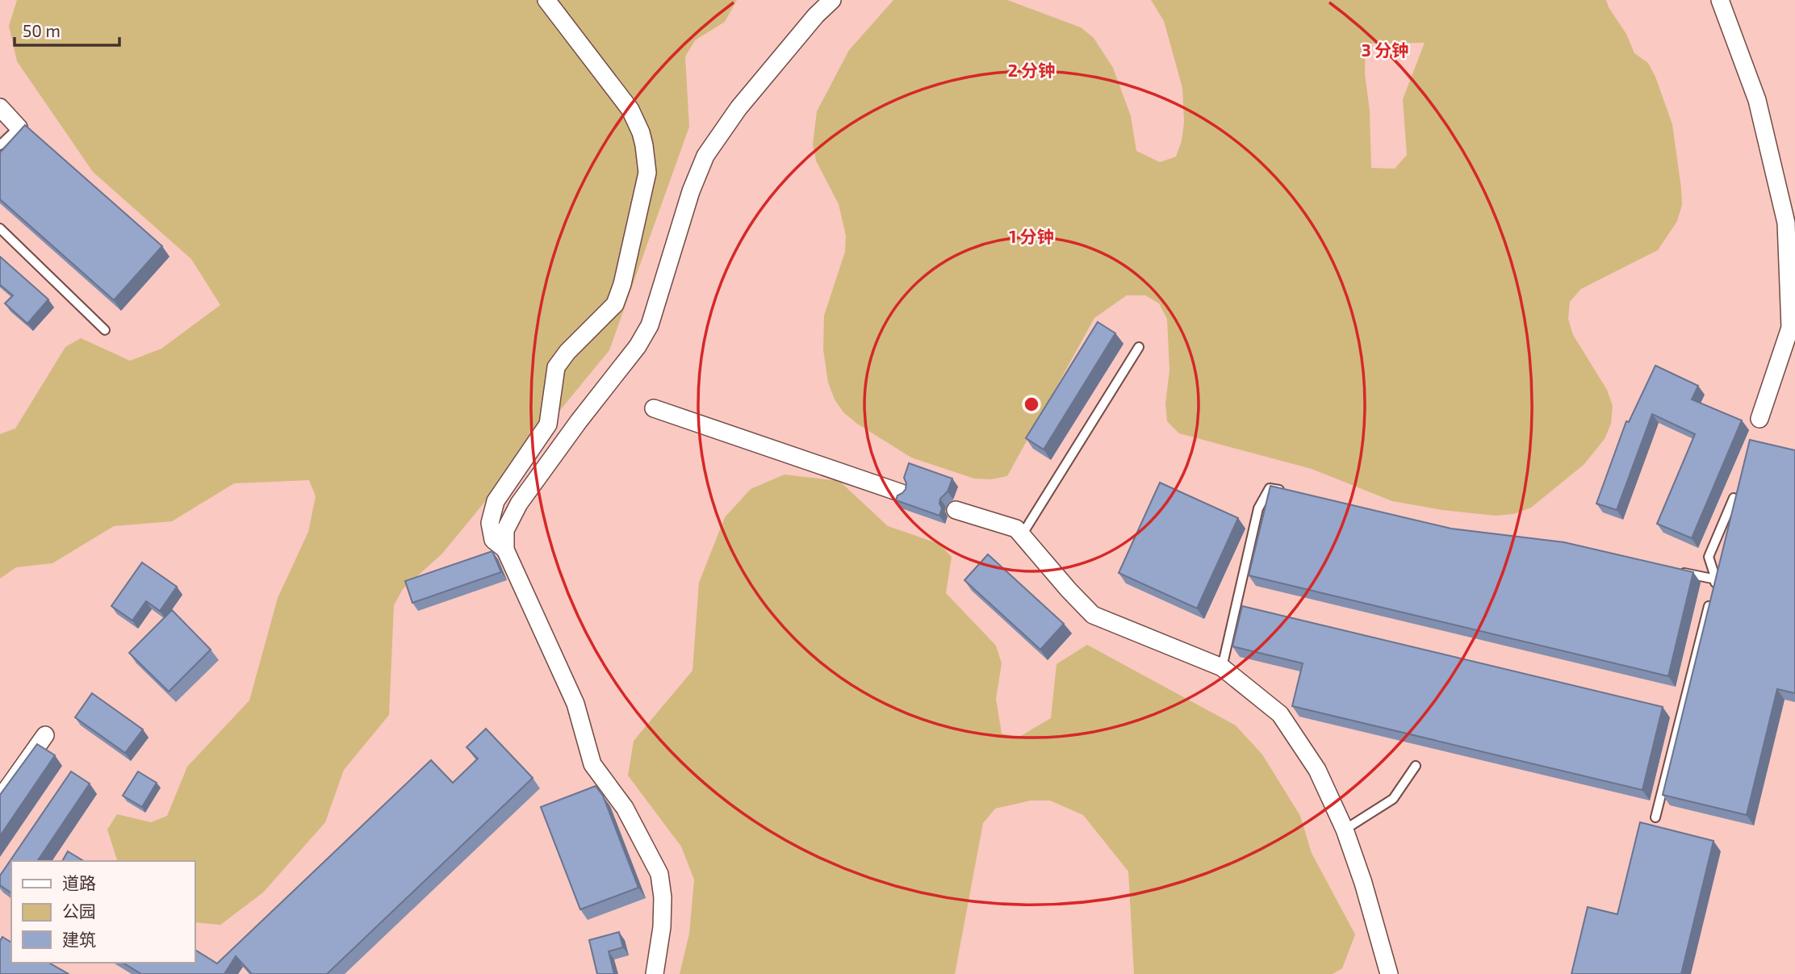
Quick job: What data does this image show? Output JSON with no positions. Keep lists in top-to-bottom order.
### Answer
{
  "legend": ["道路", "公园", "建筑"],
  "scale_bar": "50 m",
  "rings": ["3 分钟", "2 分钟", "1 分钟"]
}
